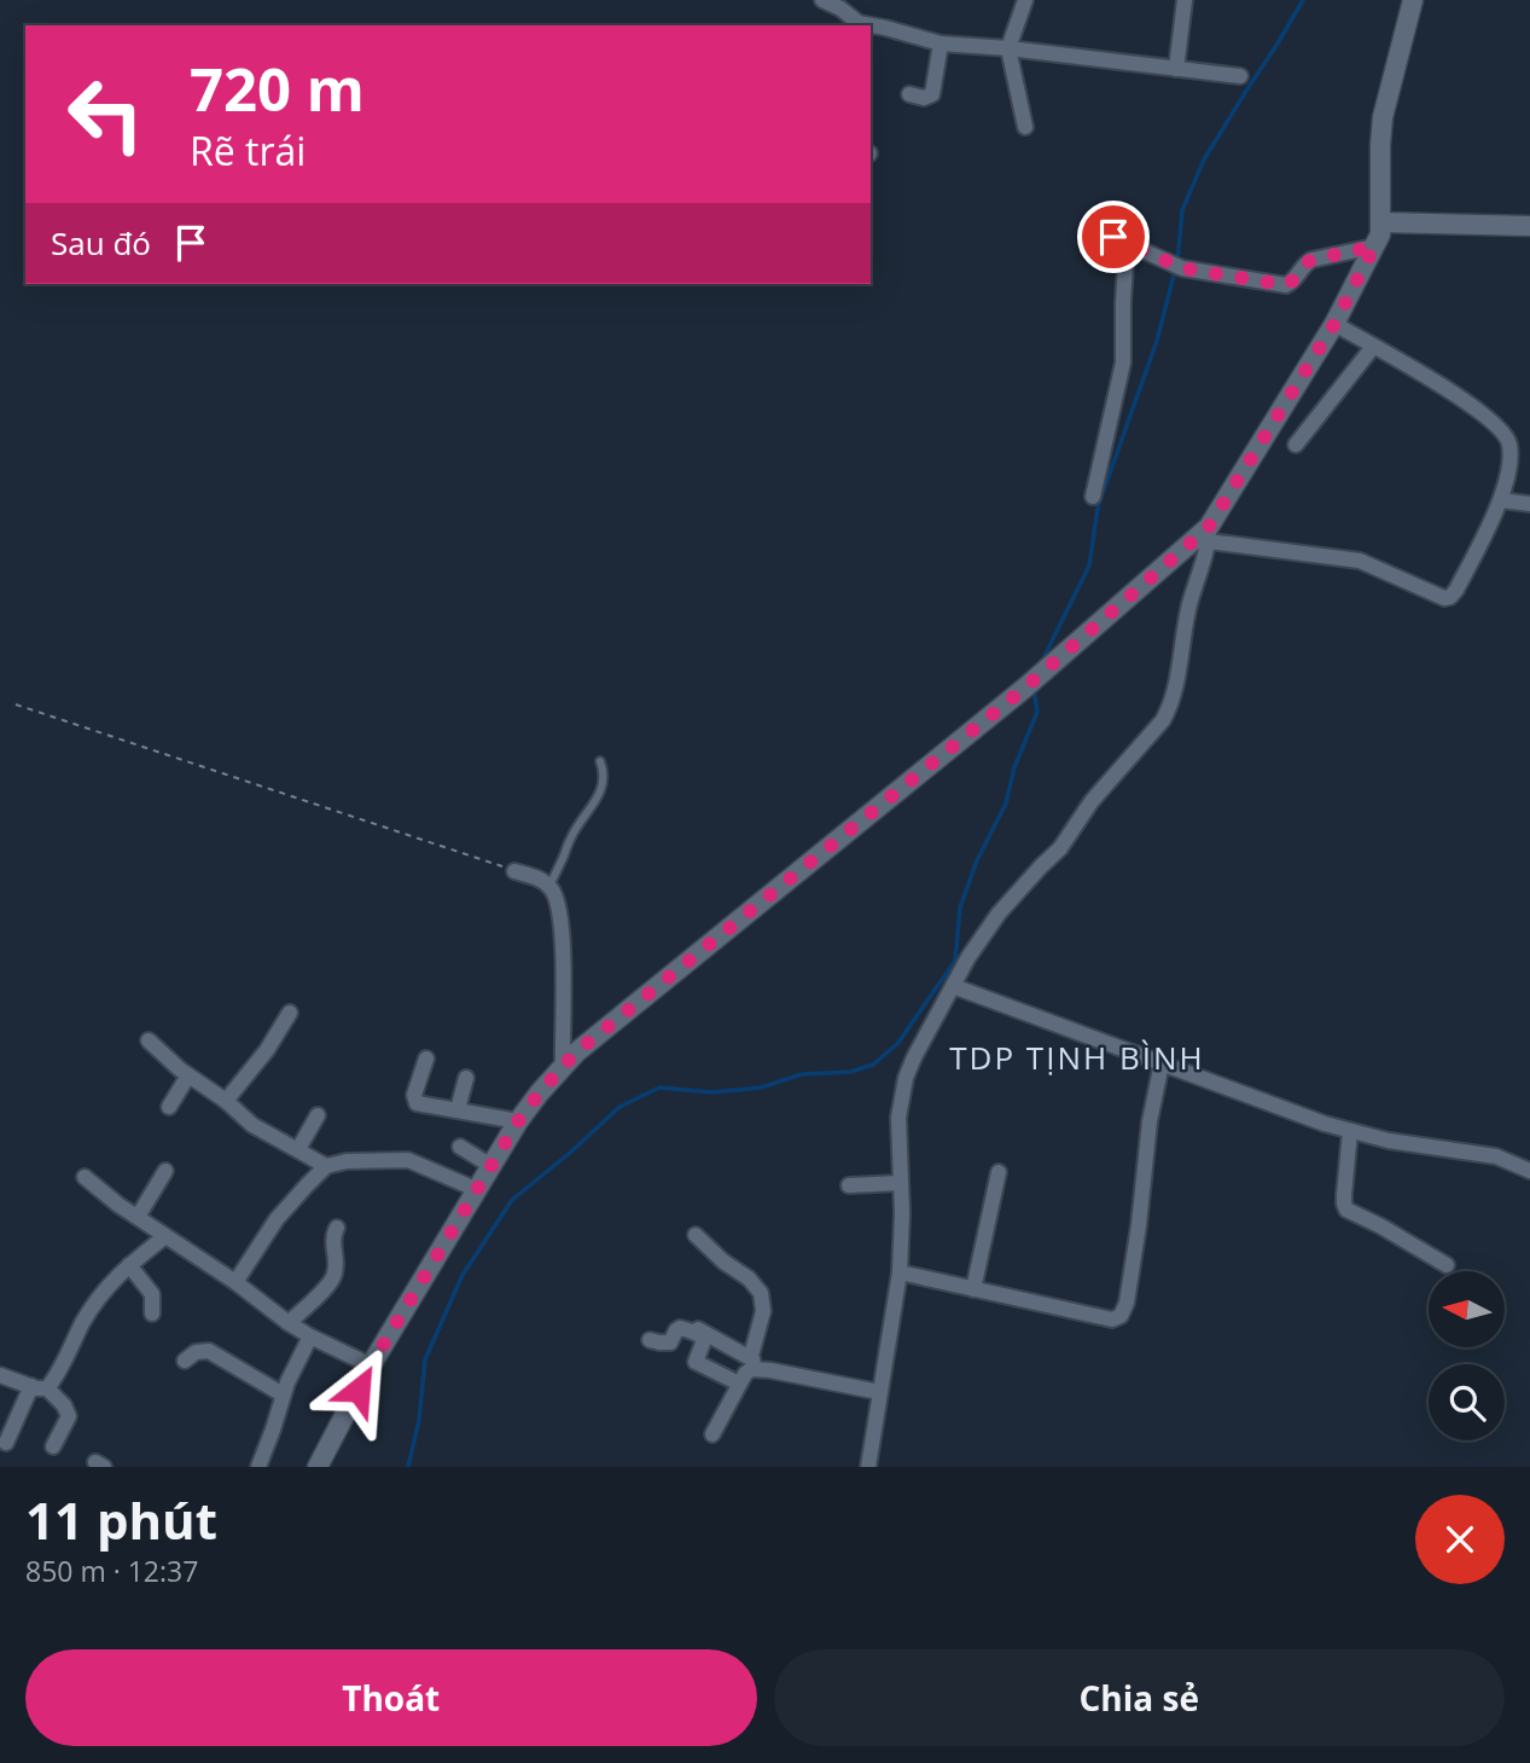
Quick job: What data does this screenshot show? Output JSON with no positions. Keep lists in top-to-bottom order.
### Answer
{
  "districts": ["TDP TỊNH BÌNH"],
  "north": "left",
  "page": {
    "turn": ["720 m", "Rẽ trái"],
    "then": "Sau đó",
    "heading": ["11 phút", "850 m · 12:37"],
    "buttons": ["Thoát", "Chia sẻ"]
  }
}
